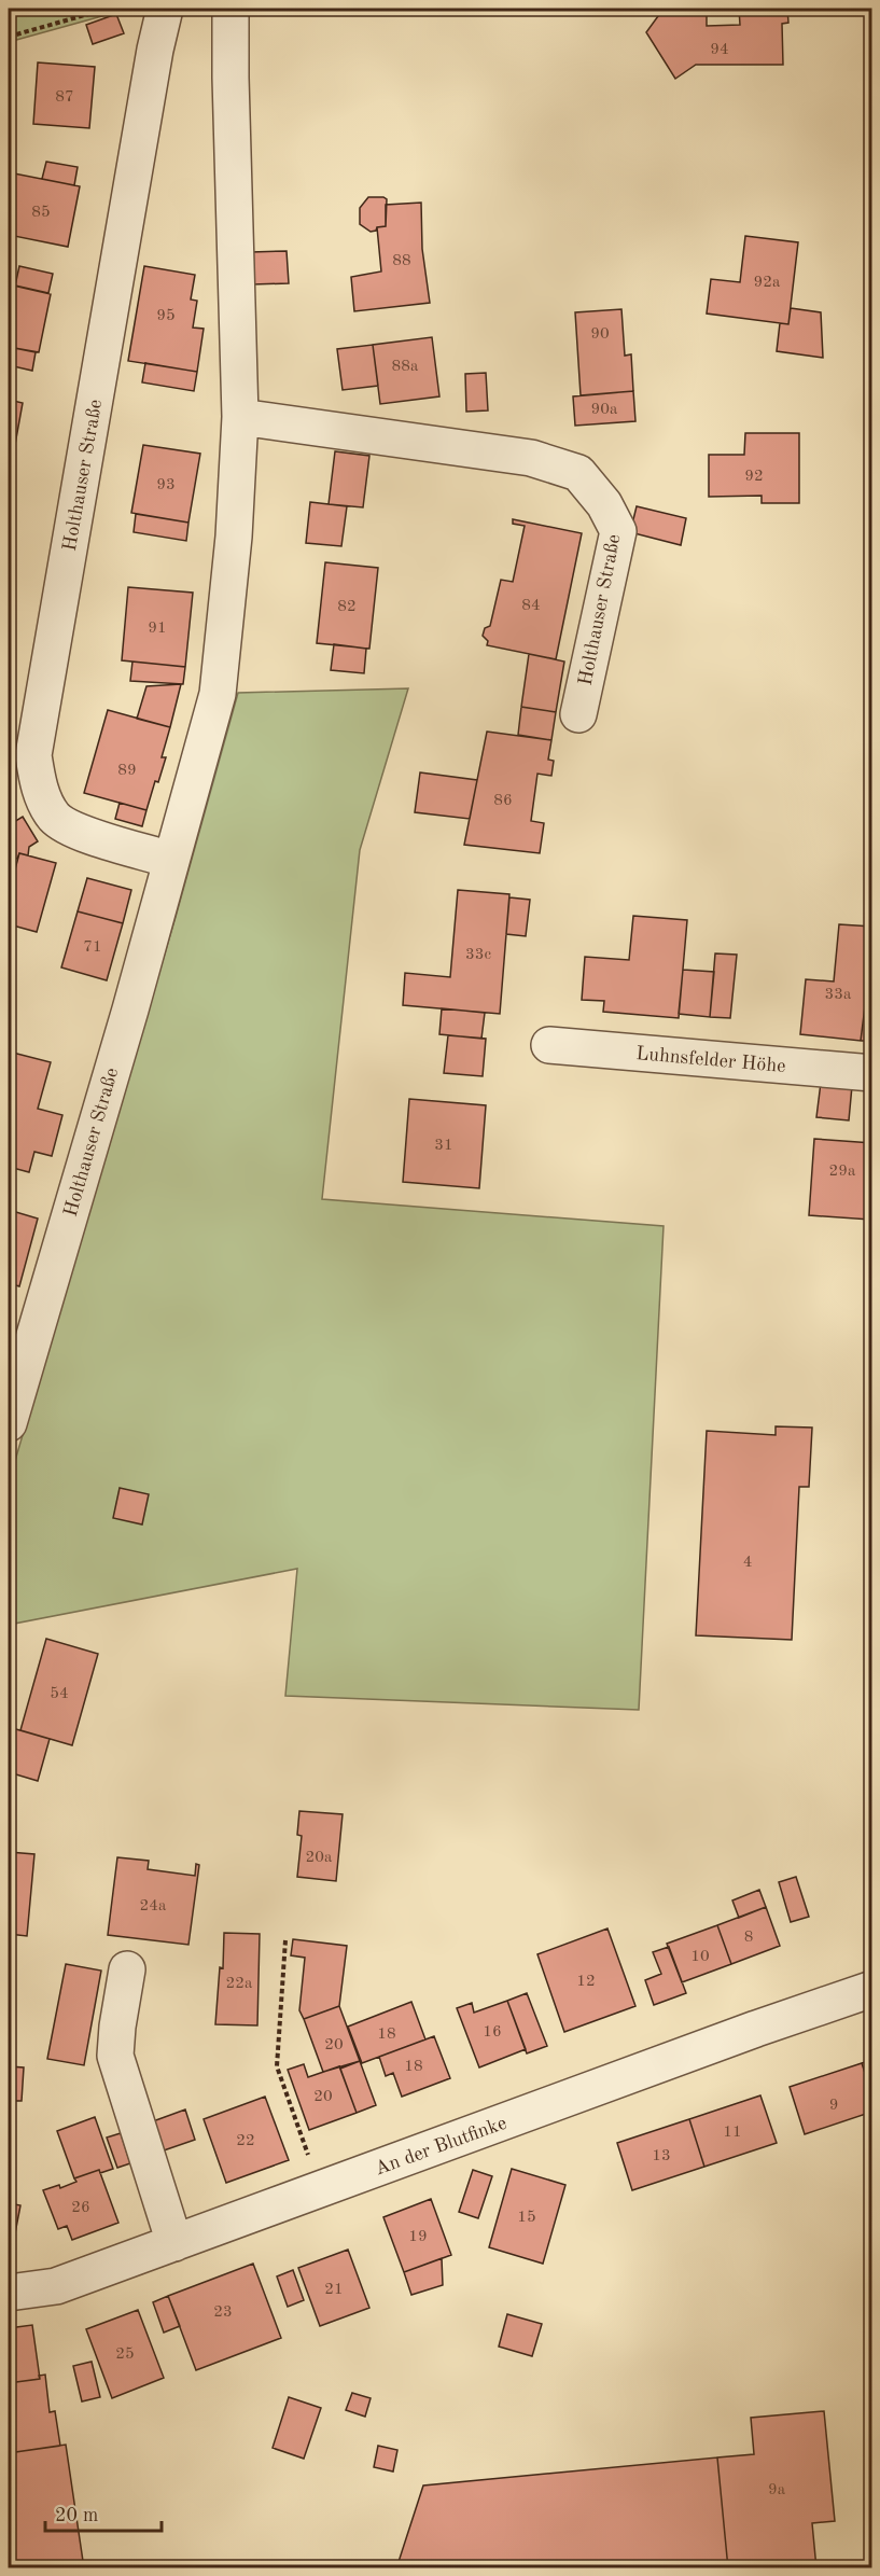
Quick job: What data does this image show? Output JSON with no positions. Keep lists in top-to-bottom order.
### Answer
{
  "streets": {
    "street": ["Holthauser Straße", "Luhnsfelder Höhe", "An der Blutfinke"]
  },
  "house_numbers": [
    "94",
    "87",
    "85",
    "88",
    "92a",
    "95",
    "90",
    "88a",
    "90a",
    "92",
    "93",
    "84",
    "82",
    "91",
    "89",
    "86",
    "71",
    "33c",
    "33a",
    "31",
    "29a",
    "4",
    "54",
    "20a",
    "24a",
    "8",
    "10",
    "12",
    "22a",
    "16",
    "18",
    "20",
    "18",
    "20",
    "9",
    "11",
    "22",
    "13",
    "26",
    "15",
    "19",
    "21",
    "23",
    "25",
    "9a"
  ],
  "scale_bar": "20 m"
}
